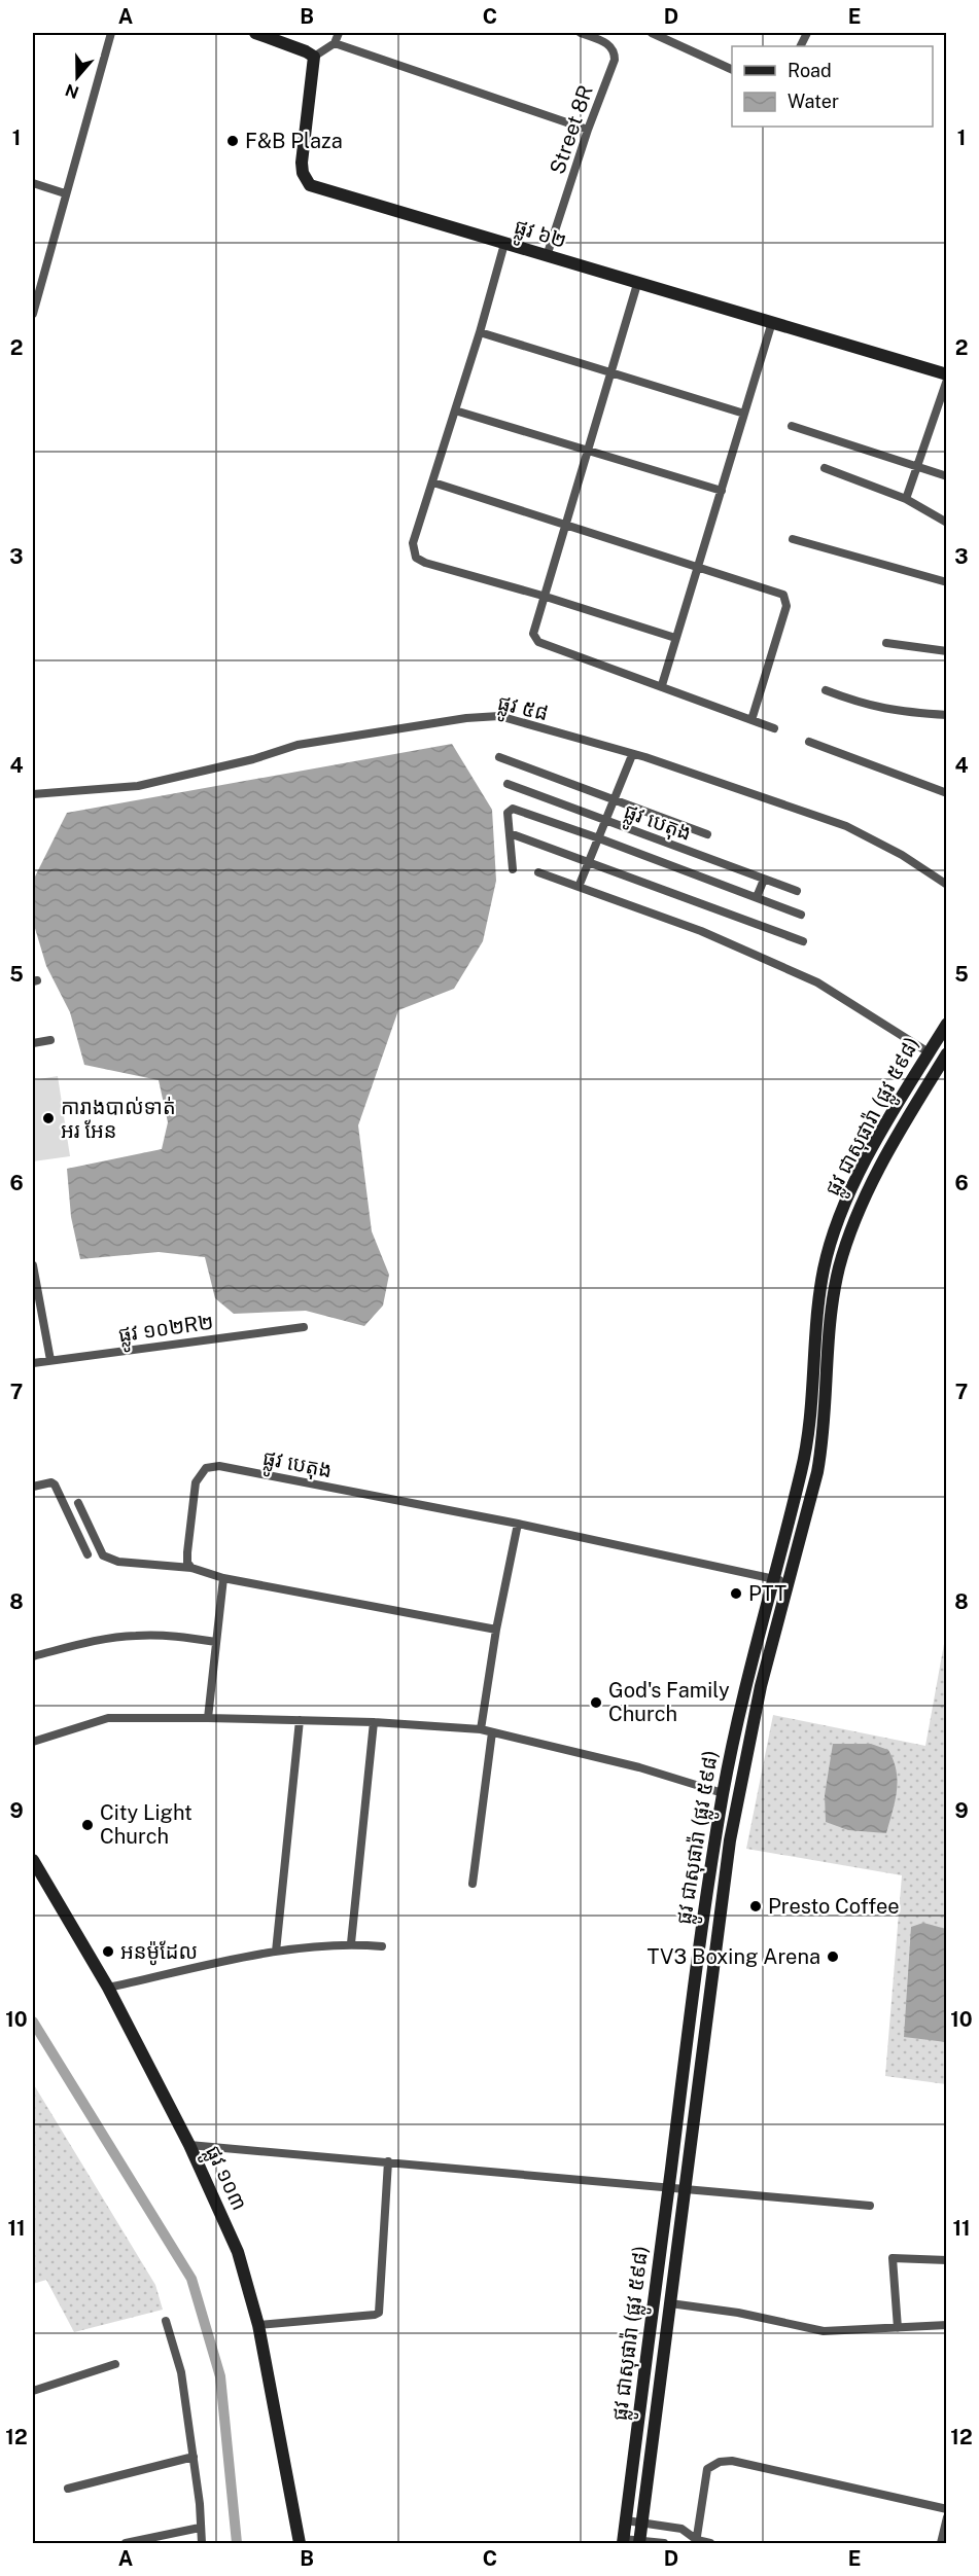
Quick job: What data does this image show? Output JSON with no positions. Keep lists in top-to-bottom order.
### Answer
{
  "streets": {
    "main road": ["ផ្លូវ ៦២", "ផ្លូវ ជាសុផារ៉ា (ផ្លូវ ៥៩៨)", "ផ្លូវ ១០៣"],
    "street": [
      "Street 8R",
      "ផ្លូវ ៥៨",
      "ផ្លូវ បេតុង",
      "ផ្លូវ ១០២R២"
    ]
  },
  "crossings": [
    ["Street 8R", "ផ្លូវ ៦២"],
    ["ផ្លូវ បេតុង", "ផ្លូវ ជាសុផារ៉ា (ផ្លូវ ៥៩៨)"]
  ],
  "places": [
    "F&B Plaza",
    "ការាងបាល់ទាត់ អរ អែន",
    "PTT",
    "God's Family Church",
    "City Light Church",
    "Presto Coffee",
    "អនម៉ូដែល",
    "TV3 Boxing Arena"
  ],
  "legend": ["Road", "Water"],
  "north": "bottom",
  "grid": {
    "columns": [
      "A",
      "B",
      "C",
      "D",
      "E"
    ],
    "rows": [
      "1",
      "2",
      "3",
      "4",
      "5",
      "6",
      "7",
      "8",
      "9",
      "10",
      "11",
      "12"
    ]
  }
}
